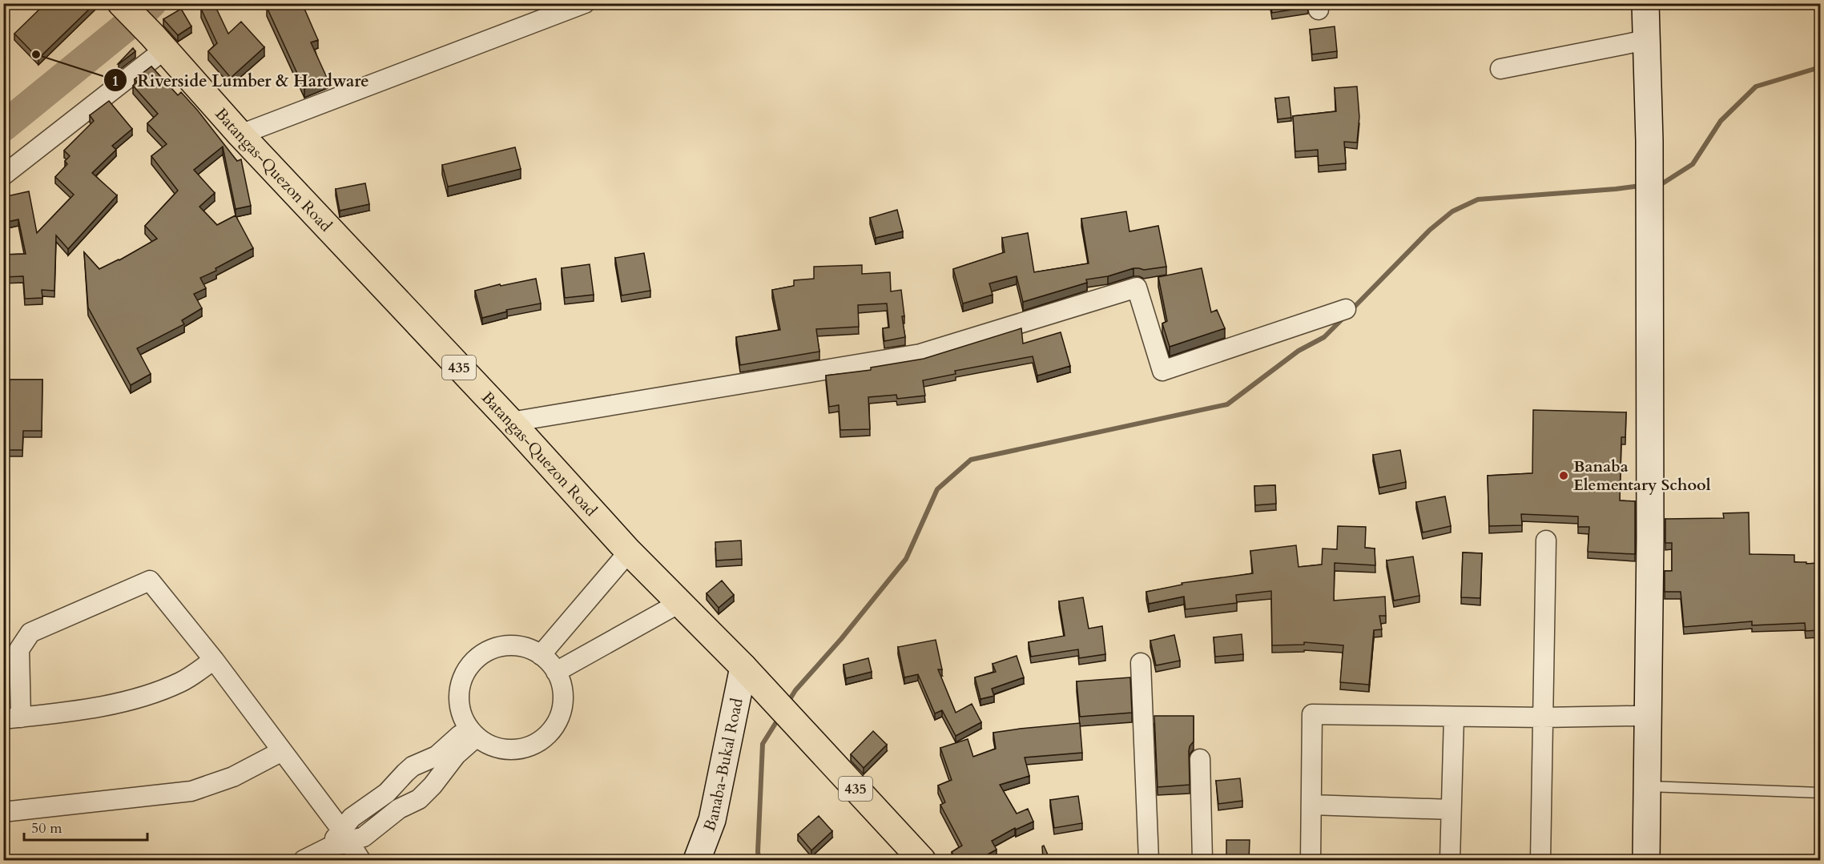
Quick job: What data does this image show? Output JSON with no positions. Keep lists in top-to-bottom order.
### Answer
{
  "streets": {
    "main road": ["Batangas-Quezon Road", "435"],
    "street": ["Banaba-Bukal Road"]
  },
  "crossings": [
    ["Batangas-Quezon Road", "Banaba-Bukal Road"]
  ],
  "places": ["Riverside Lumber & Hardware", "Banaba Elementary School"],
  "scale_bar": "50 m"
}
